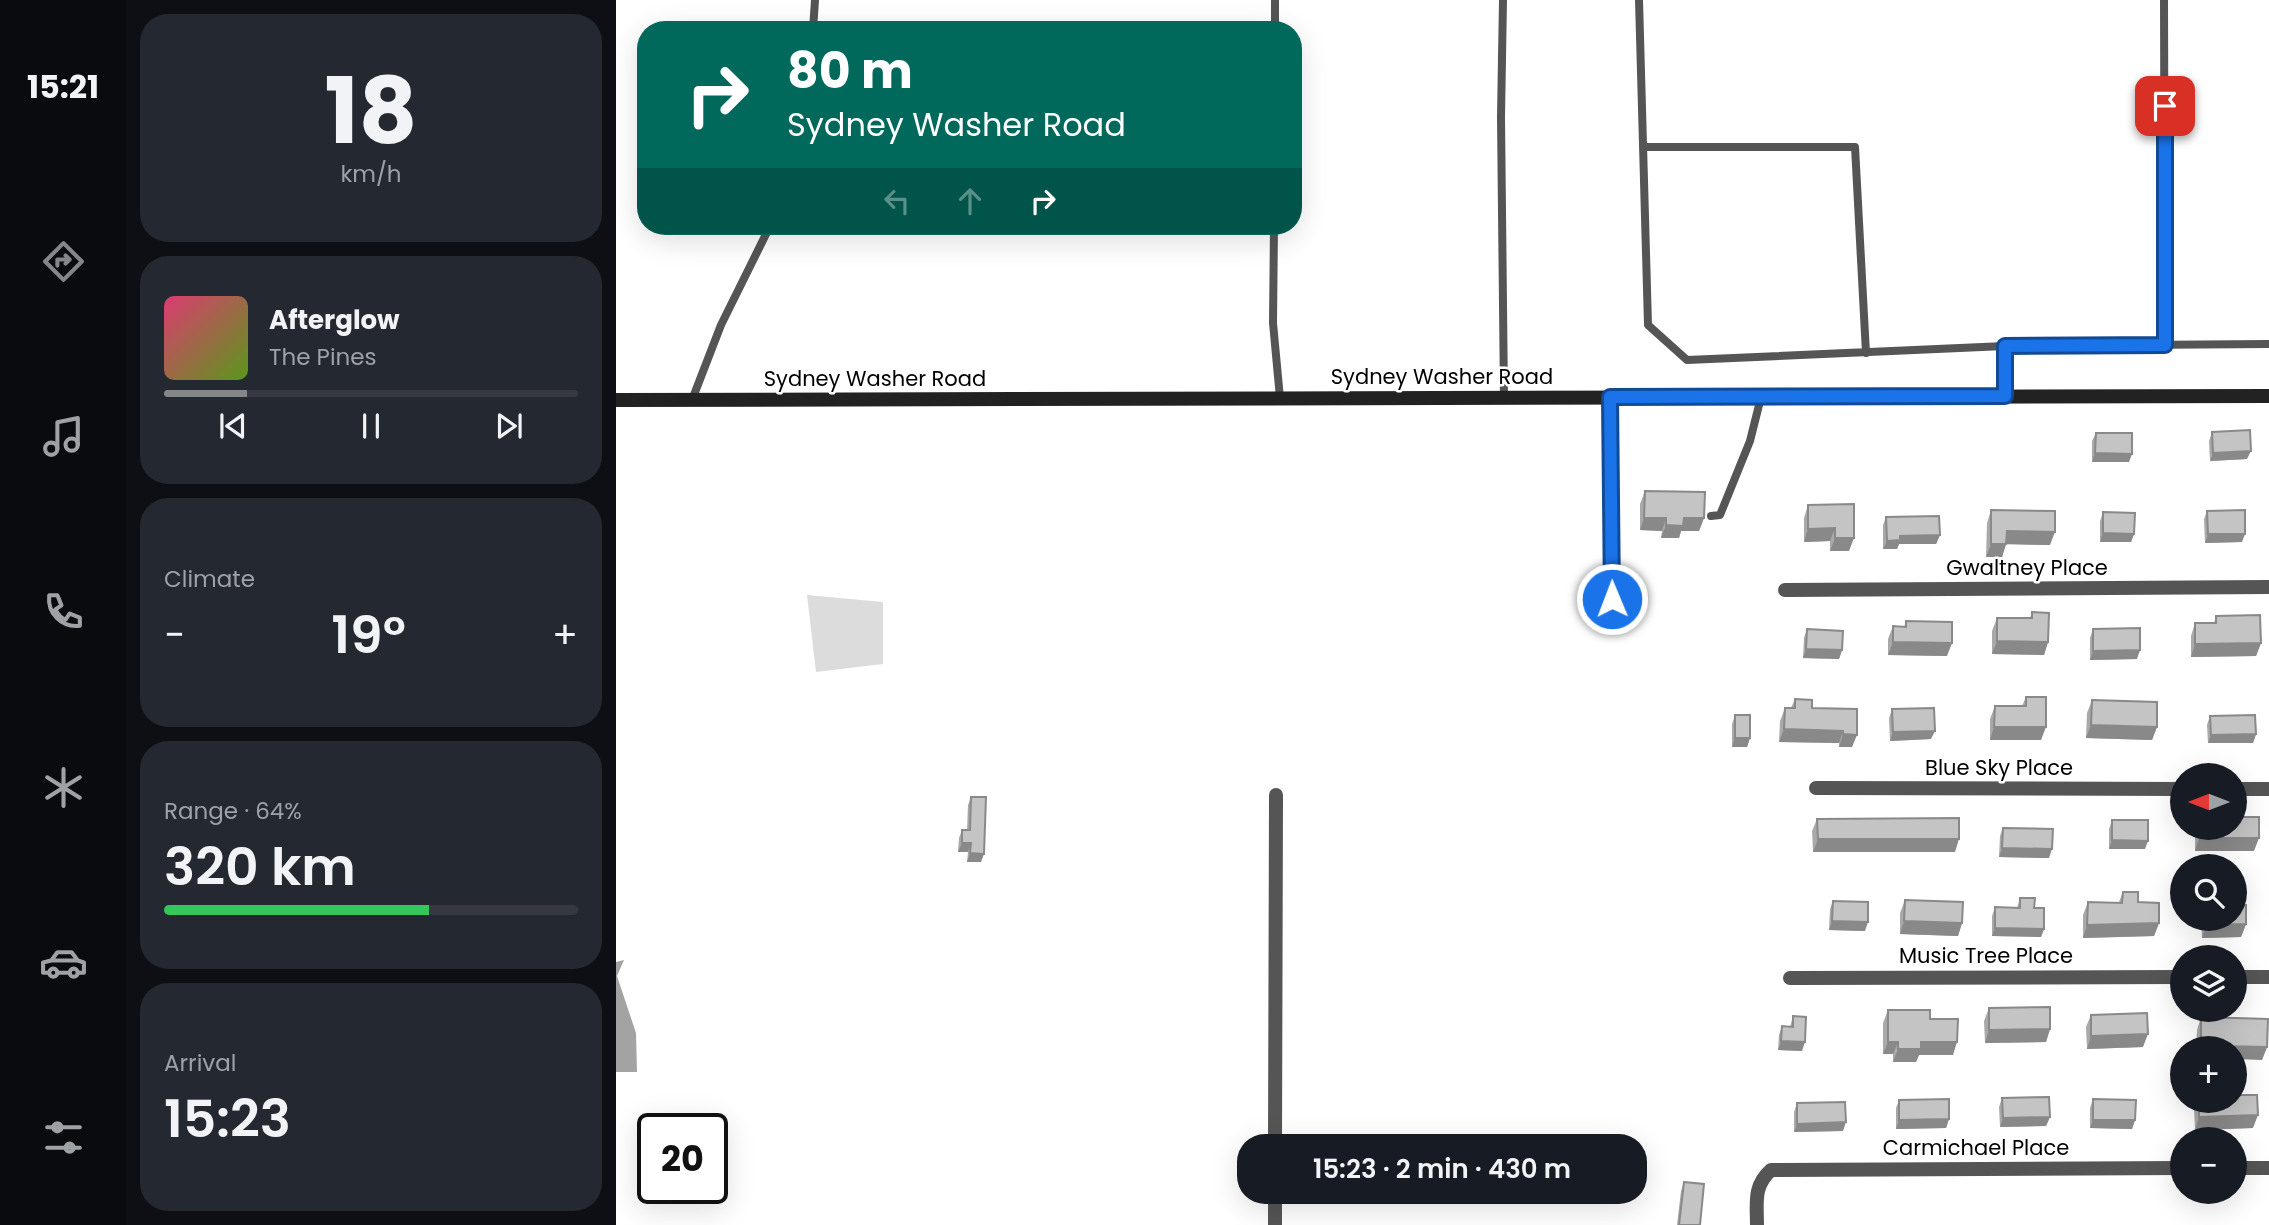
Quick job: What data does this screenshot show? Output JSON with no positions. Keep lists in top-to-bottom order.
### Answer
{
  "streets": {
    "street": [
      "Sydney Washer Road",
      "Gwaltney Place",
      "Blue Sky Place",
      "Music Tree Place",
      "Carmichael Place"
    ]
  },
  "north": "left",
  "page": {
    "tabs": "15:21",
    "tile": [
      ["18", "km/h"],
      "Climate",
      ["Range · 64%", "320 km"],
      ["Arrival", "15:23"]
    ],
    "turn": ["80 m", "Sydney Washer Road"],
    "song": ["Afterglow", "The Pines"],
    "heat": ["−", "19°", "+"],
    "map_buttons": ["+", "−"],
    "limit": "20",
    "trip": "15:23 · 2 min · 430 m"
  }
}
